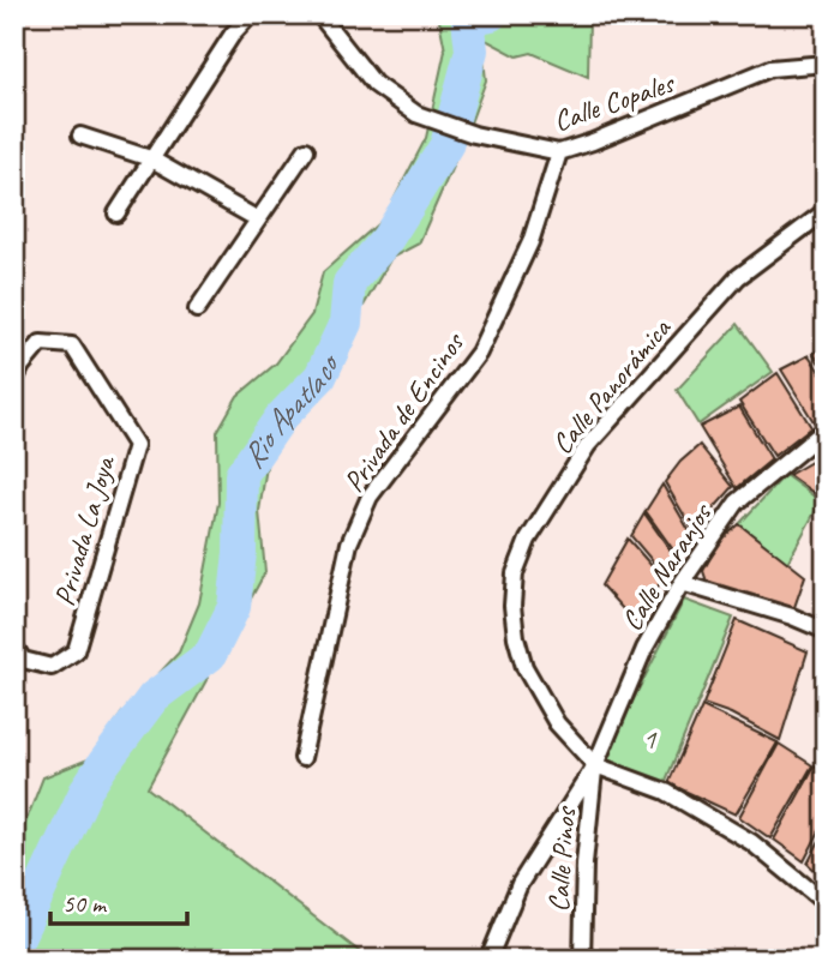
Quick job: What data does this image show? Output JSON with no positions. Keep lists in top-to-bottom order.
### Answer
{
  "streets": {
    "street": [
      "Calle Copales",
      "Calle Panorámica",
      "Privada de Encinos",
      "Privada La Joya",
      "Calle Naranjos",
      "Calle Pinos"
    ]
  },
  "crossings": [
    ["Calle Copales", "Privada de Encinos"],
    ["Calle Panorámica", "Calle Naranjos"],
    ["Calle Panorámica", "Calle Pinos"],
    ["Calle Naranjos", "Calle Pinos"]
  ],
  "water": ["Rio Apatlaco"],
  "parks": ["1"],
  "scale_bar": "50 m"
}
